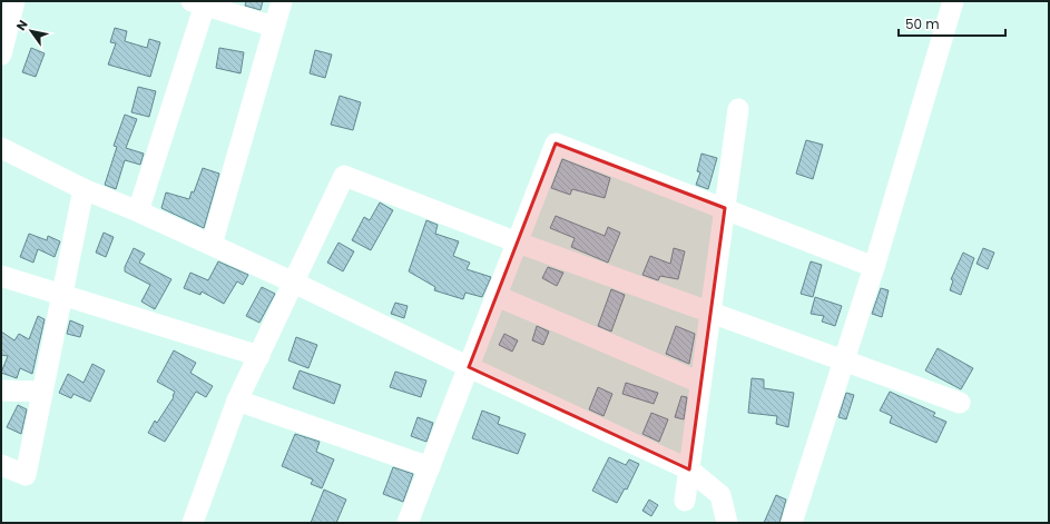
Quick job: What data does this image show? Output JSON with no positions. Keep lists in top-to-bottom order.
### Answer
{
  "scale_bar": "50 m",
  "north": "top left"
}
